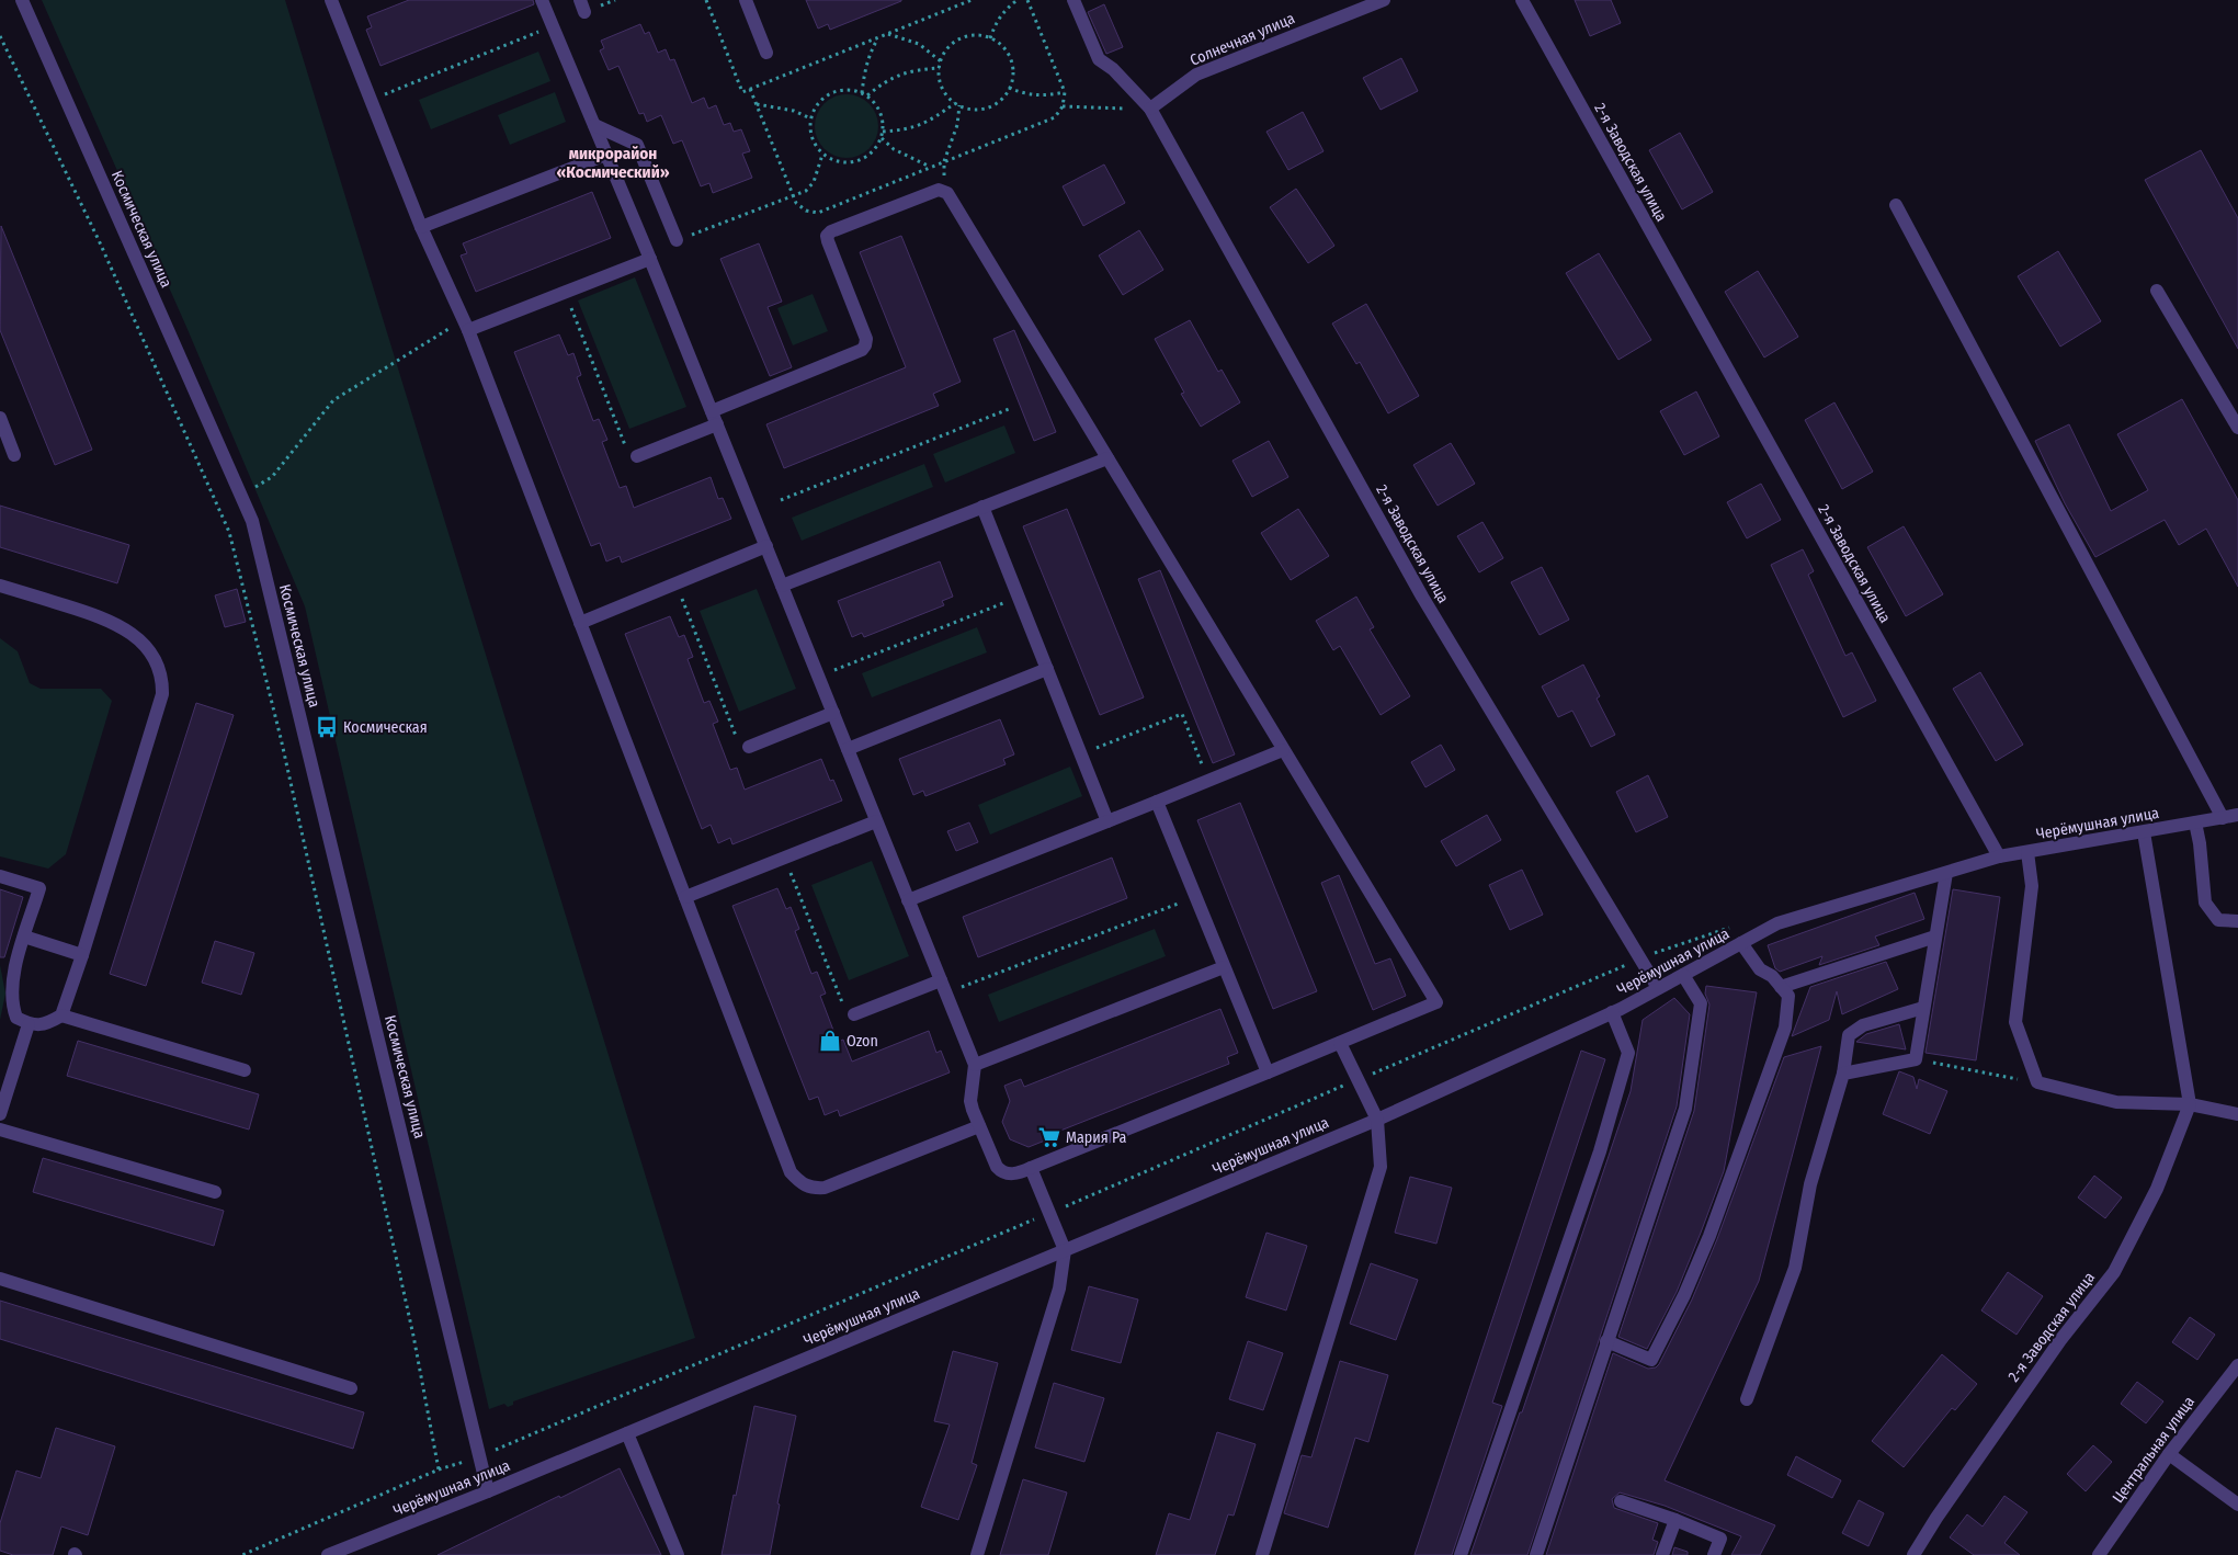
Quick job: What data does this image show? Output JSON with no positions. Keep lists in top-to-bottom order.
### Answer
{
  "streets": {
    "street": [
      "Солнечная улица",
      "2-я Заводская улица",
      "Космическая улица",
      "Черёмушная улица",
      "Центральная улица"
    ]
  },
  "crossings": [
    ["Солнечная улица", "2-я Заводская улица"],
    ["2-я Заводская улица", "Черёмушная улица"],
    ["Космическая улица", "Черёмушная улица"]
  ],
  "districts": ["микрорайон «Космический»"],
  "places": {
    "bus stop": ["Космическая"],
    "shop": ["Ozon"],
    "supermarket": ["Мария Ра"]
  }
}
